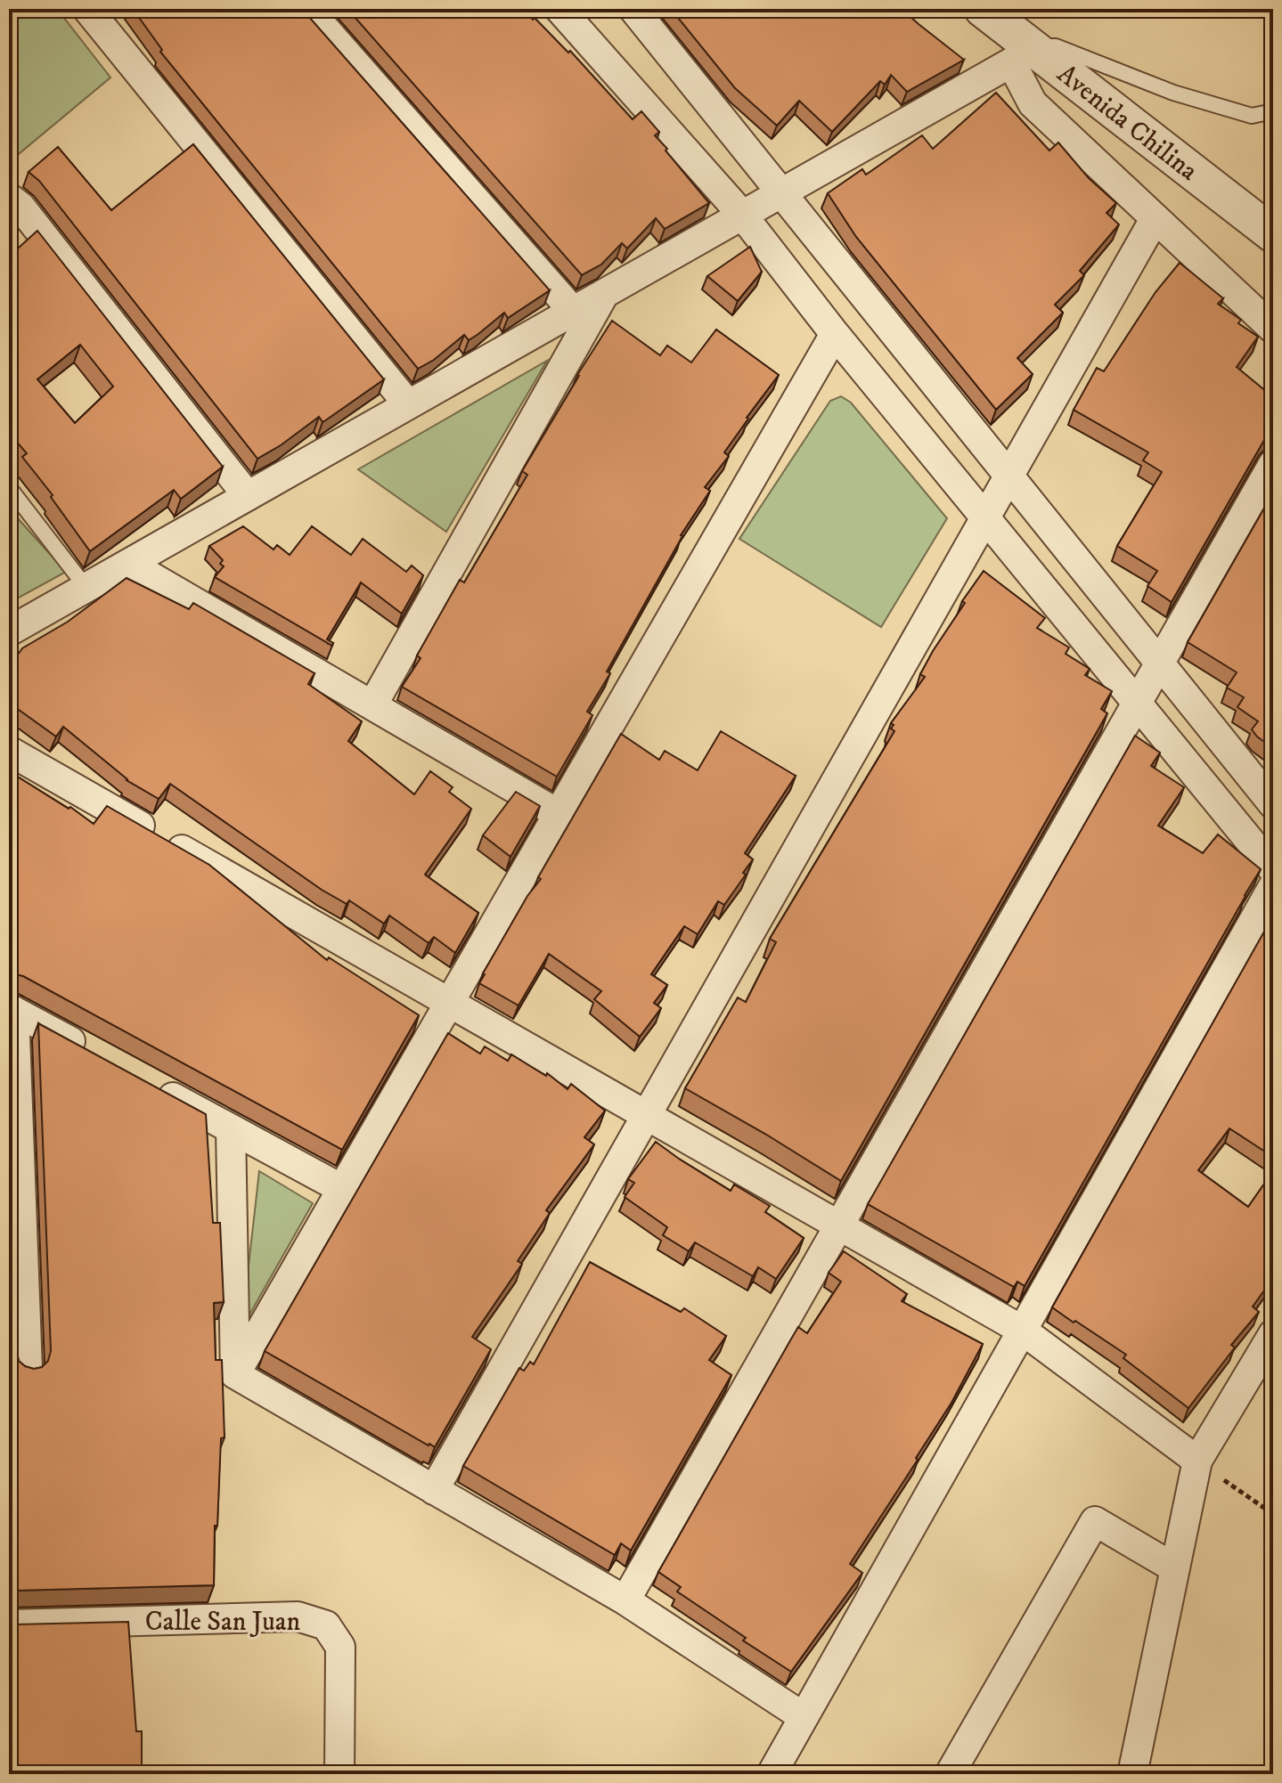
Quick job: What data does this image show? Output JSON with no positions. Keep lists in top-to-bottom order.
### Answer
{
  "streets": {
    "street": ["Avenida Chilina", "Calle San Juan"]
  }
}
